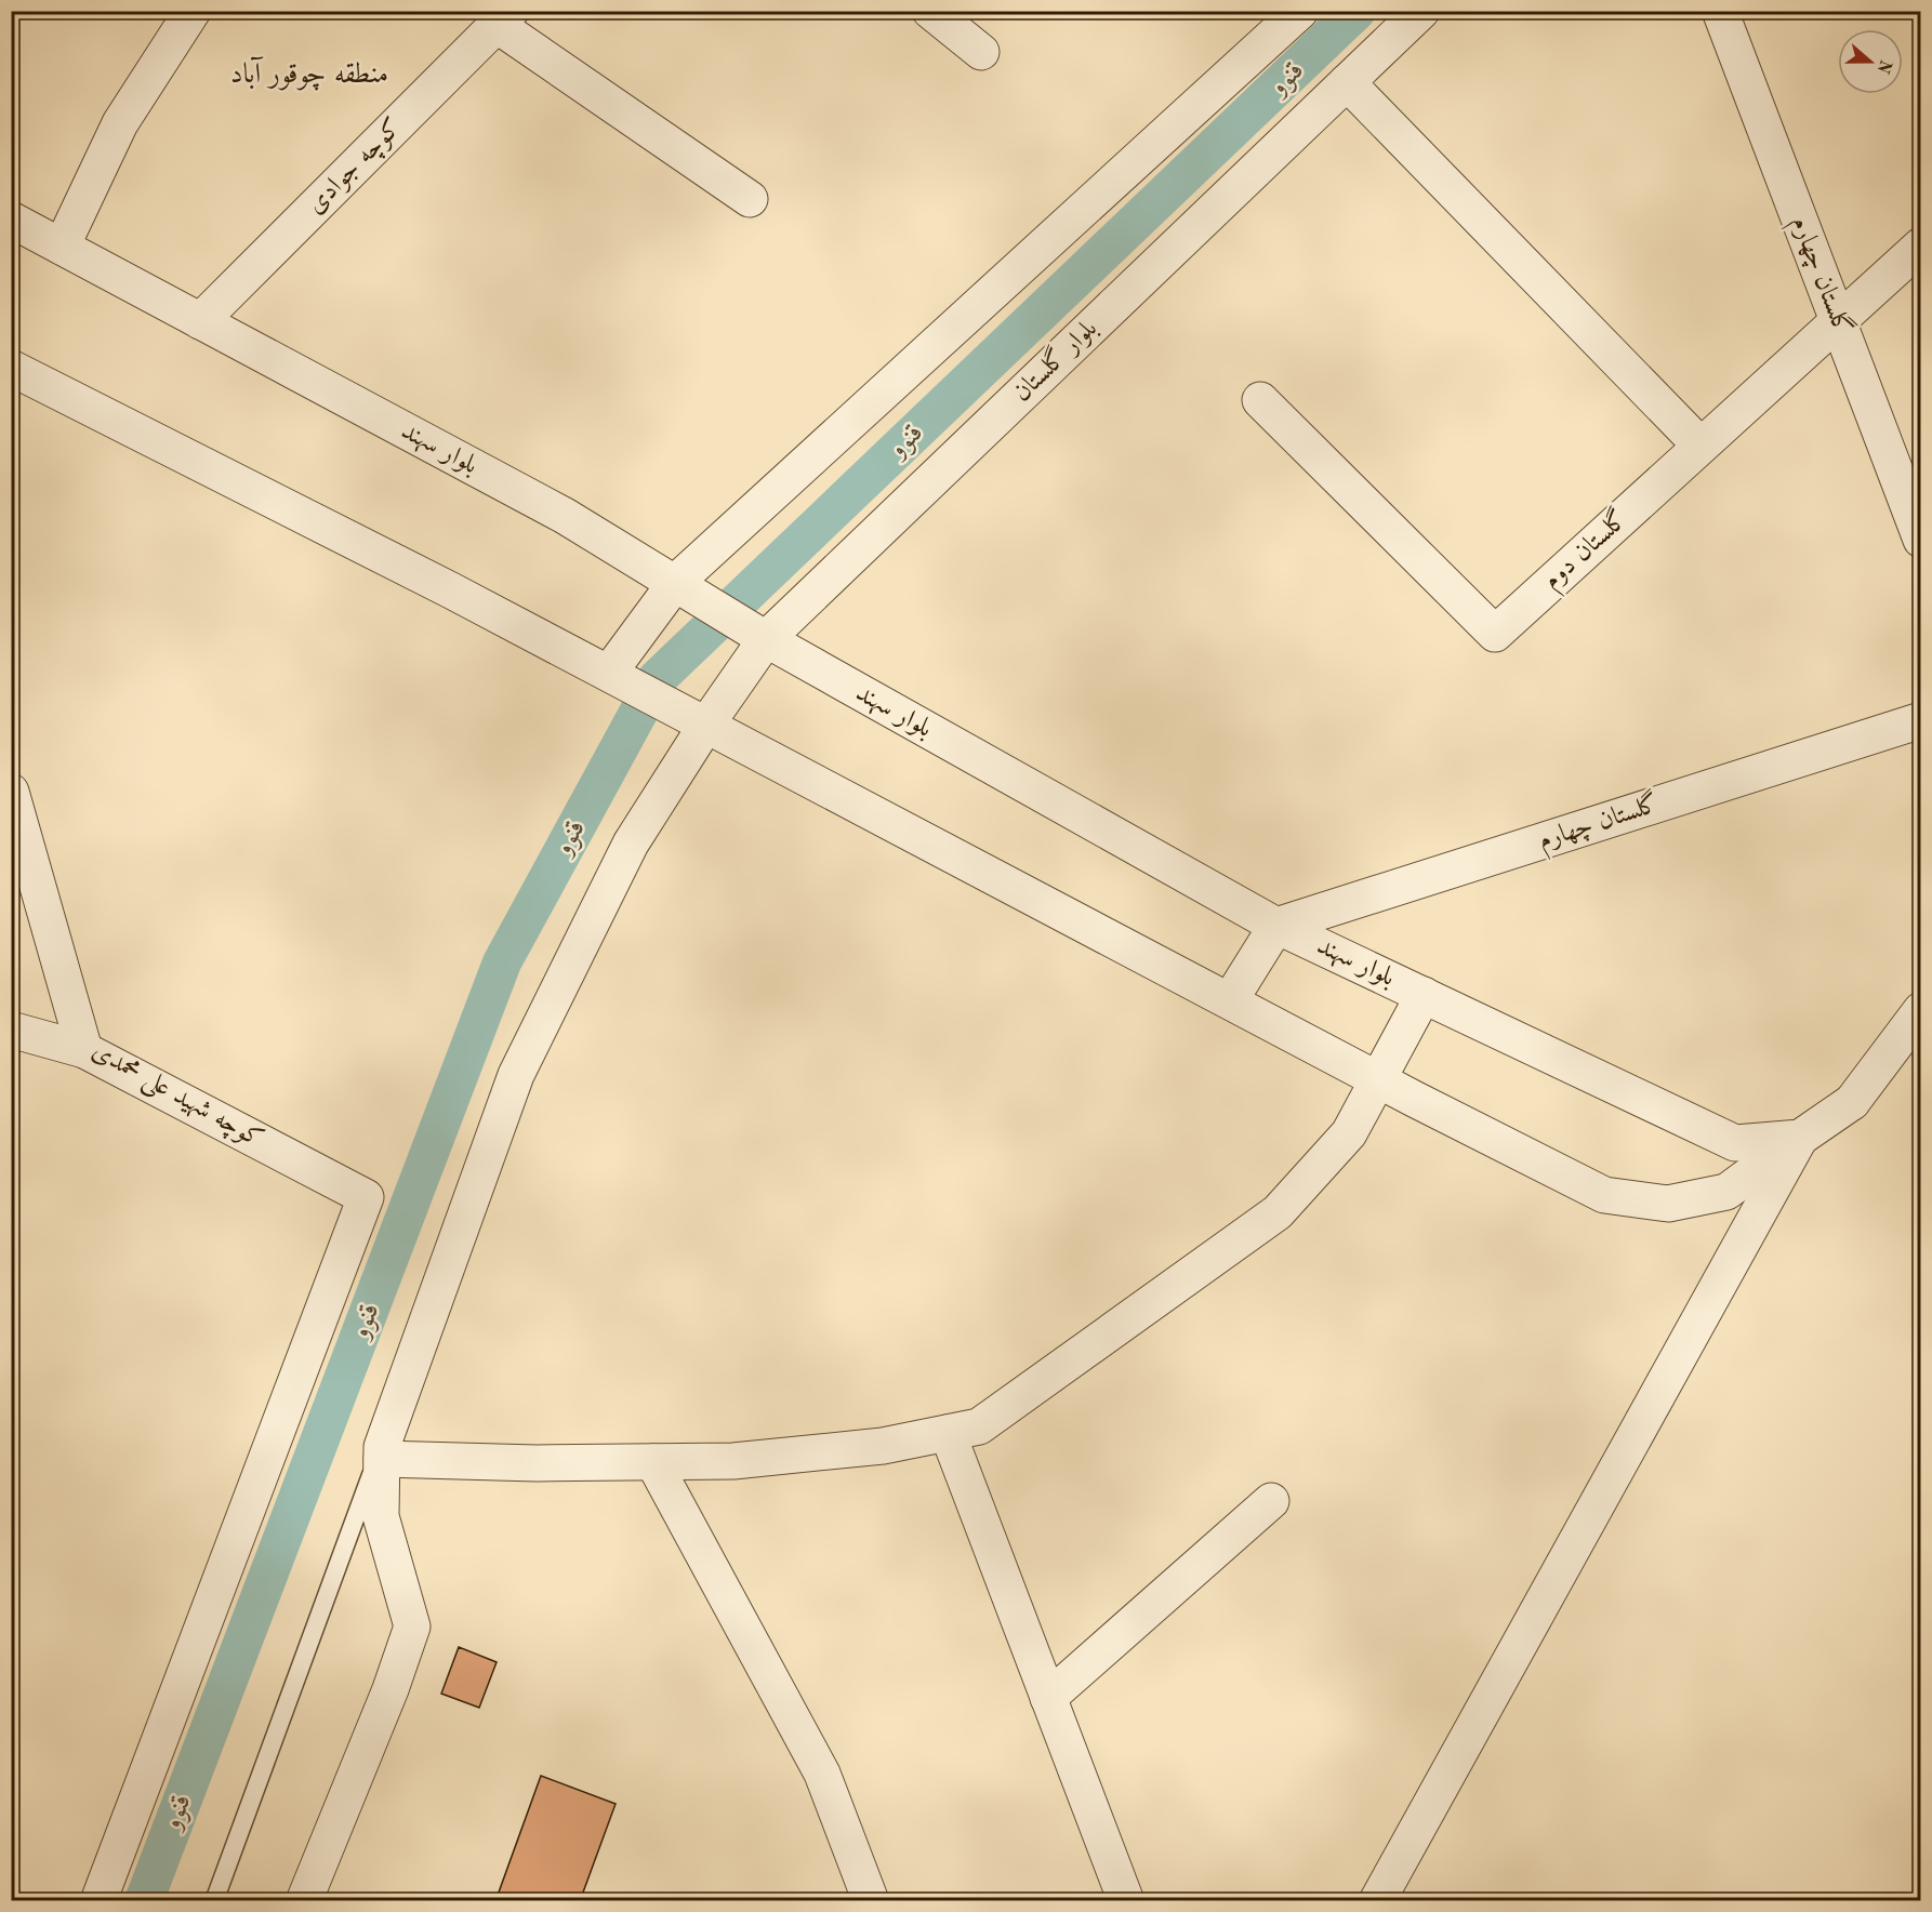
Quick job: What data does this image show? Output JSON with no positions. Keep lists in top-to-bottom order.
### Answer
{
  "streets": {
    "street": [
      "کوچه جوادی",
      "گلستان چهارم",
      "بلوار گلستان",
      "بلوار سهند",
      "گلستان دوم",
      "کوچه شهید علی محمدی"
    ]
  },
  "crossings": [
    ["کوچه جوادی", "بلوار سهند"],
    ["گلستان چهارم", "بلوار سهند"],
    ["گلستان چهارم", "گلستان دوم"],
    ["بلوار گلستان", "بلوار سهند"]
  ],
  "districts": ["منطقه چوقور آباد"],
  "water": ["قنوو"],
  "north": "right"
}
